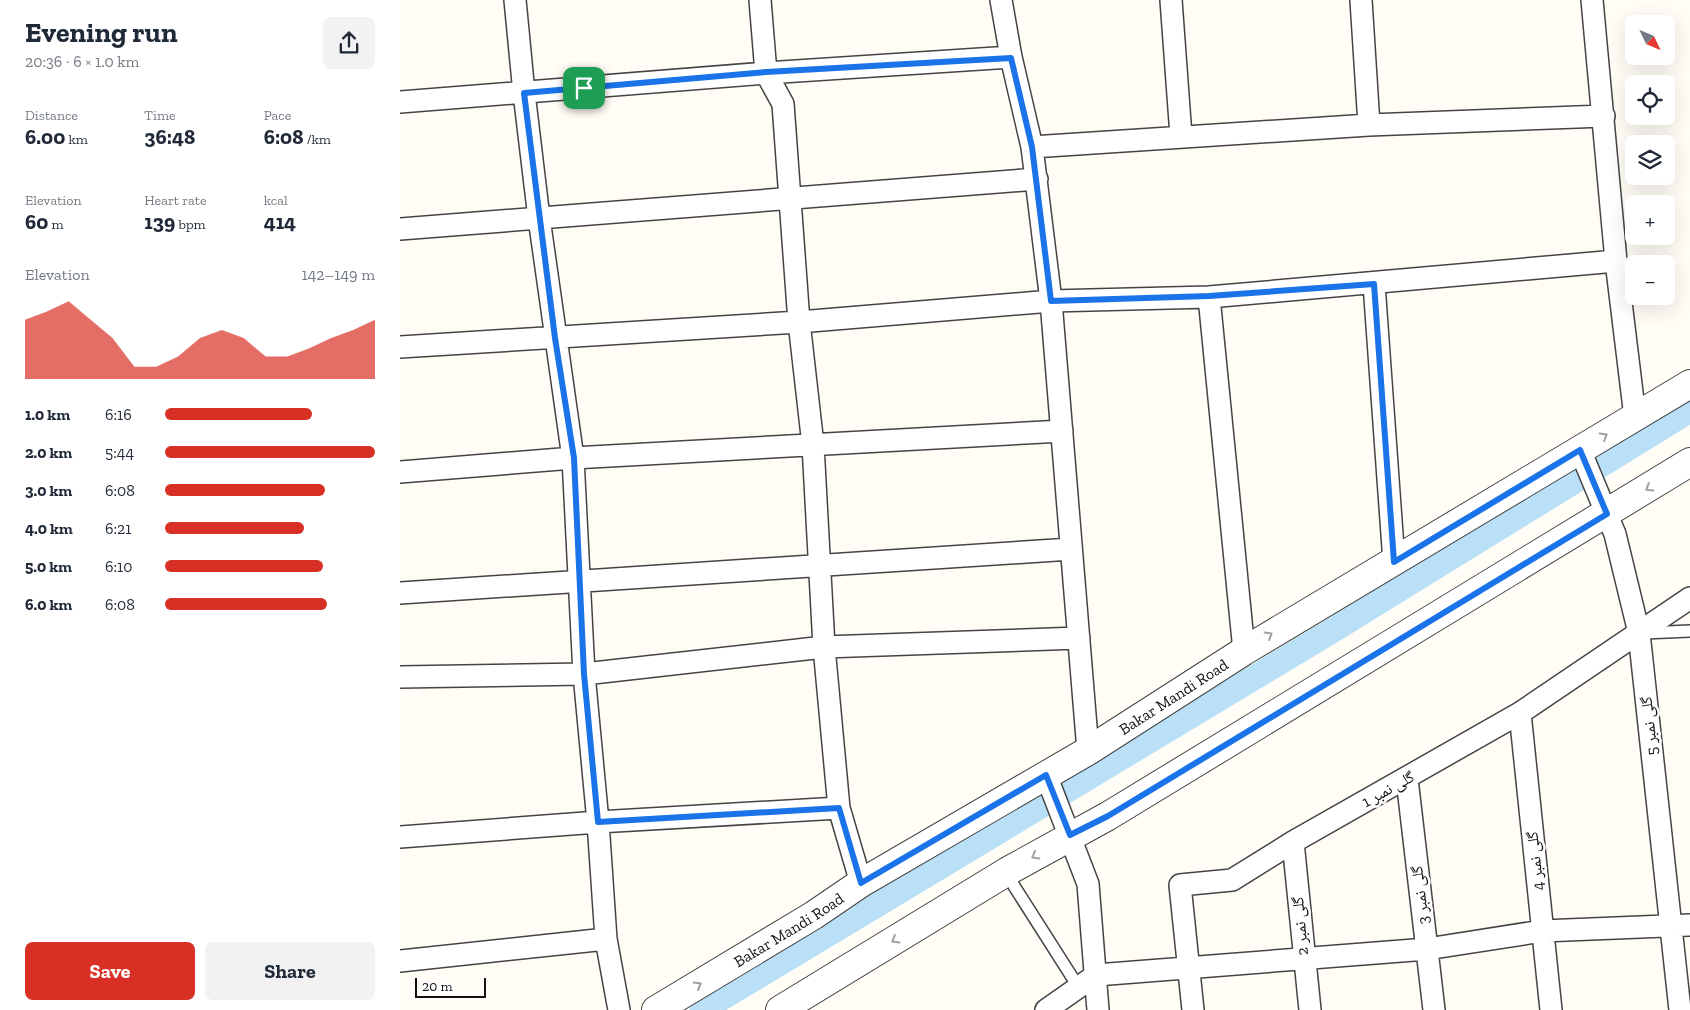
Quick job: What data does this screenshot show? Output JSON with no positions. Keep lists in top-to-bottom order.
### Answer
{
  "streets": {
    "street": [
      "Bakar Mandi Road",
      "گلی نمبر 5",
      "گلی نمبر 1",
      "گلی نمبر 4",
      "گلی نمبر 3",
      "گلی نمبر 2"
    ]
  },
  "crossings": [
    ["Bakar Mandi Road", "گلی نمبر 5"],
    ["گلی نمبر 5", "گلی نمبر 1"],
    ["گلی نمبر 1", "گلی نمبر 4"],
    ["گلی نمبر 1", "گلی نمبر 3"],
    ["گلی نمبر 1", "گلی نمبر 2"]
  ],
  "scale_bar": "20 m",
  "north": "bottom right",
  "page": {
    "heading": ["Evening run", "20:36 · 6 × 1.0 km"],
    "map_buttons": ["+", "−"],
    "stats": [
      ["Distance", "6.00 km"],
      ["Time", "36:48"],
      ["Pace", "6:08 /km"],
      ["Elevation", "60 m"],
      ["Heart rate", "139 bpm"],
      ["kcal", "414"]
    ],
    "chart": ["Elevation", "142–149 m"],
    "list": [
      {
        "name": "1.0 km",
        "note": "6:16"
      },
      {
        "name": "2.0 km",
        "note": "5:44"
      },
      {
        "name": "3.0 km",
        "note": "6:08"
      },
      {
        "name": "4.0 km",
        "note": "6:21"
      },
      {
        "name": "5.0 km",
        "note": "6:10"
      },
      {
        "name": "6.0 km",
        "note": "6:08"
      }
    ],
    "buttons": ["Save", "Share"],
    "scale": "20 m"
  }
}
